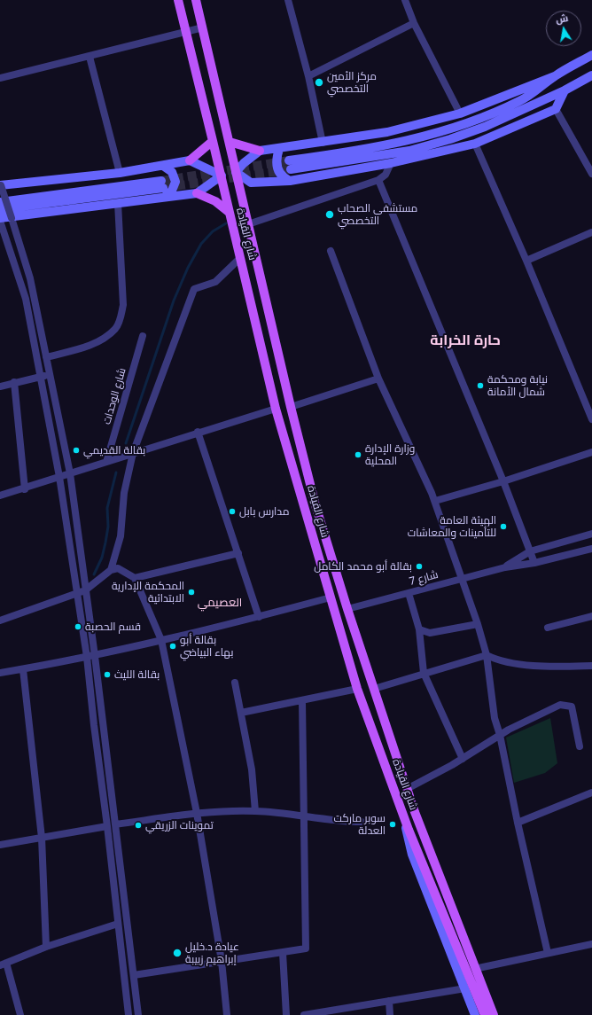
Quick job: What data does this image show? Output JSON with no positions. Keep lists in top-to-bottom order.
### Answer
{
  "streets": {
    "main road": ["شارع القيادة"],
    "street": ["شارع الوحدات", "شارع 7"]
  },
  "crossings": [
    ["شارع القيادة", "شارع 7"]
  ],
  "districts": ["حارة الخرابة", "العصيمي"],
  "places": [
    "مركز الأمين التخصصي",
    "مستشفى الصحاب التخصصي",
    "نيابة ومحكمة شمال الأمانة",
    "بقالة القديمي",
    "وزارة الإدارة المحلية",
    "مدارس بابل",
    "الهيئة العامة للتأمينات والمعاشات",
    "بقالة أبو محمد الكامل",
    "المحكمة الإدارية الابتدائية",
    "قسم الحصبة",
    "بقالة أبو بهاء البياضي",
    "بقالة الليث",
    "سوبر ماركت العدلة",
    "تموينات الزريقي",
    "عيادة د.خليل إبراهيم زبيبة"
  ],
  "north": "top"
}
